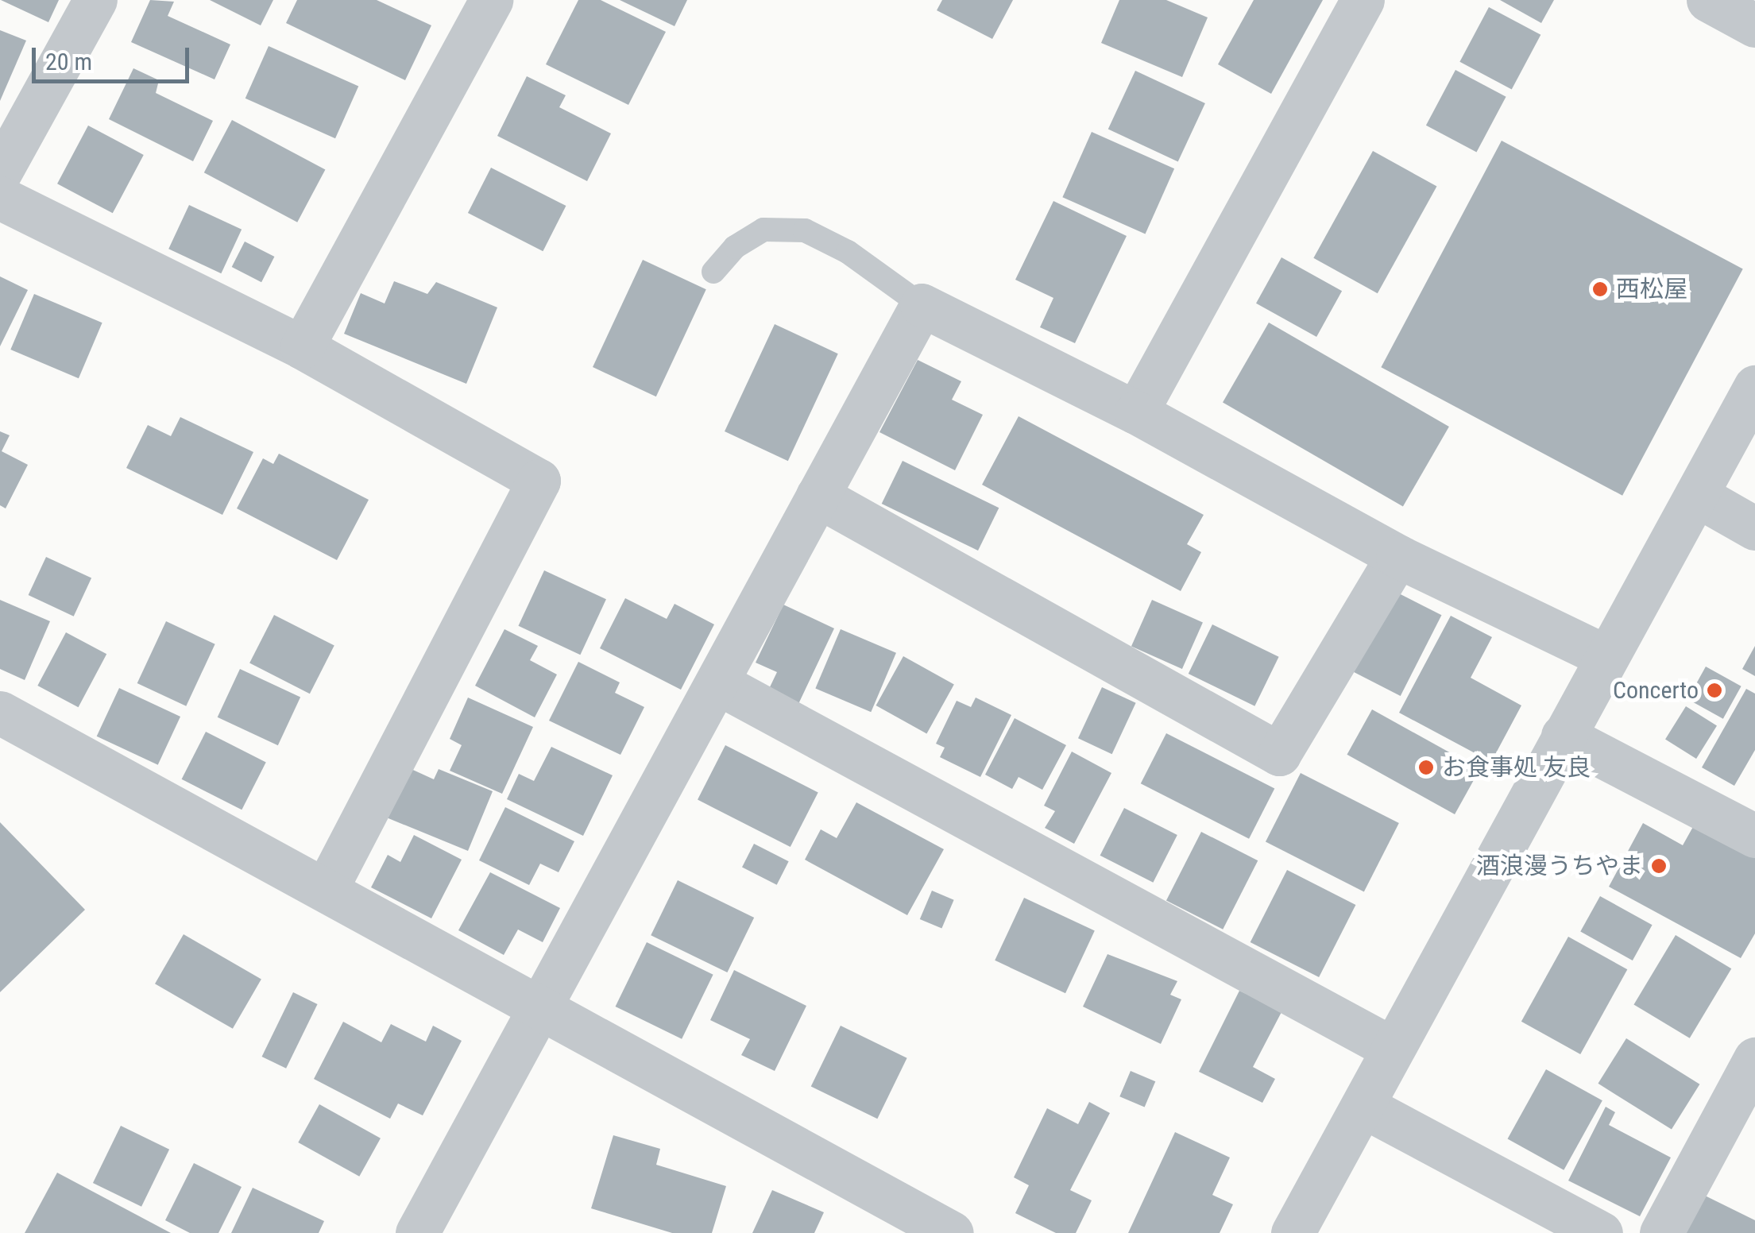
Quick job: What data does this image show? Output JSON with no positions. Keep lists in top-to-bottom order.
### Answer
{
  "places": [
    "西松屋",
    "Concerto",
    "お食事処 友良",
    "酒浪漫うちやま"
  ],
  "scale_bar": "20 m"
}
